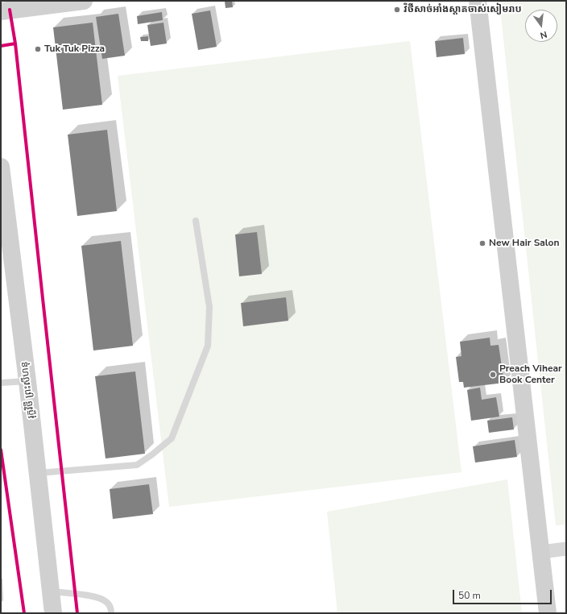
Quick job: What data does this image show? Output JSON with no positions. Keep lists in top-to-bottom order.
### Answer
{
  "streets": {
    "main road": ["រុក្ខវិថី ព្រះសីហនុ"]
  },
  "places": [
    "វិថីសាច់អាំងស្តាតចាស់សៀមរាប",
    "Tuk Tuk Pizza",
    "New Hair Salon",
    "Preach Vihear Book Center"
  ],
  "scale_bar": "50 m",
  "north": "bottom"
}
